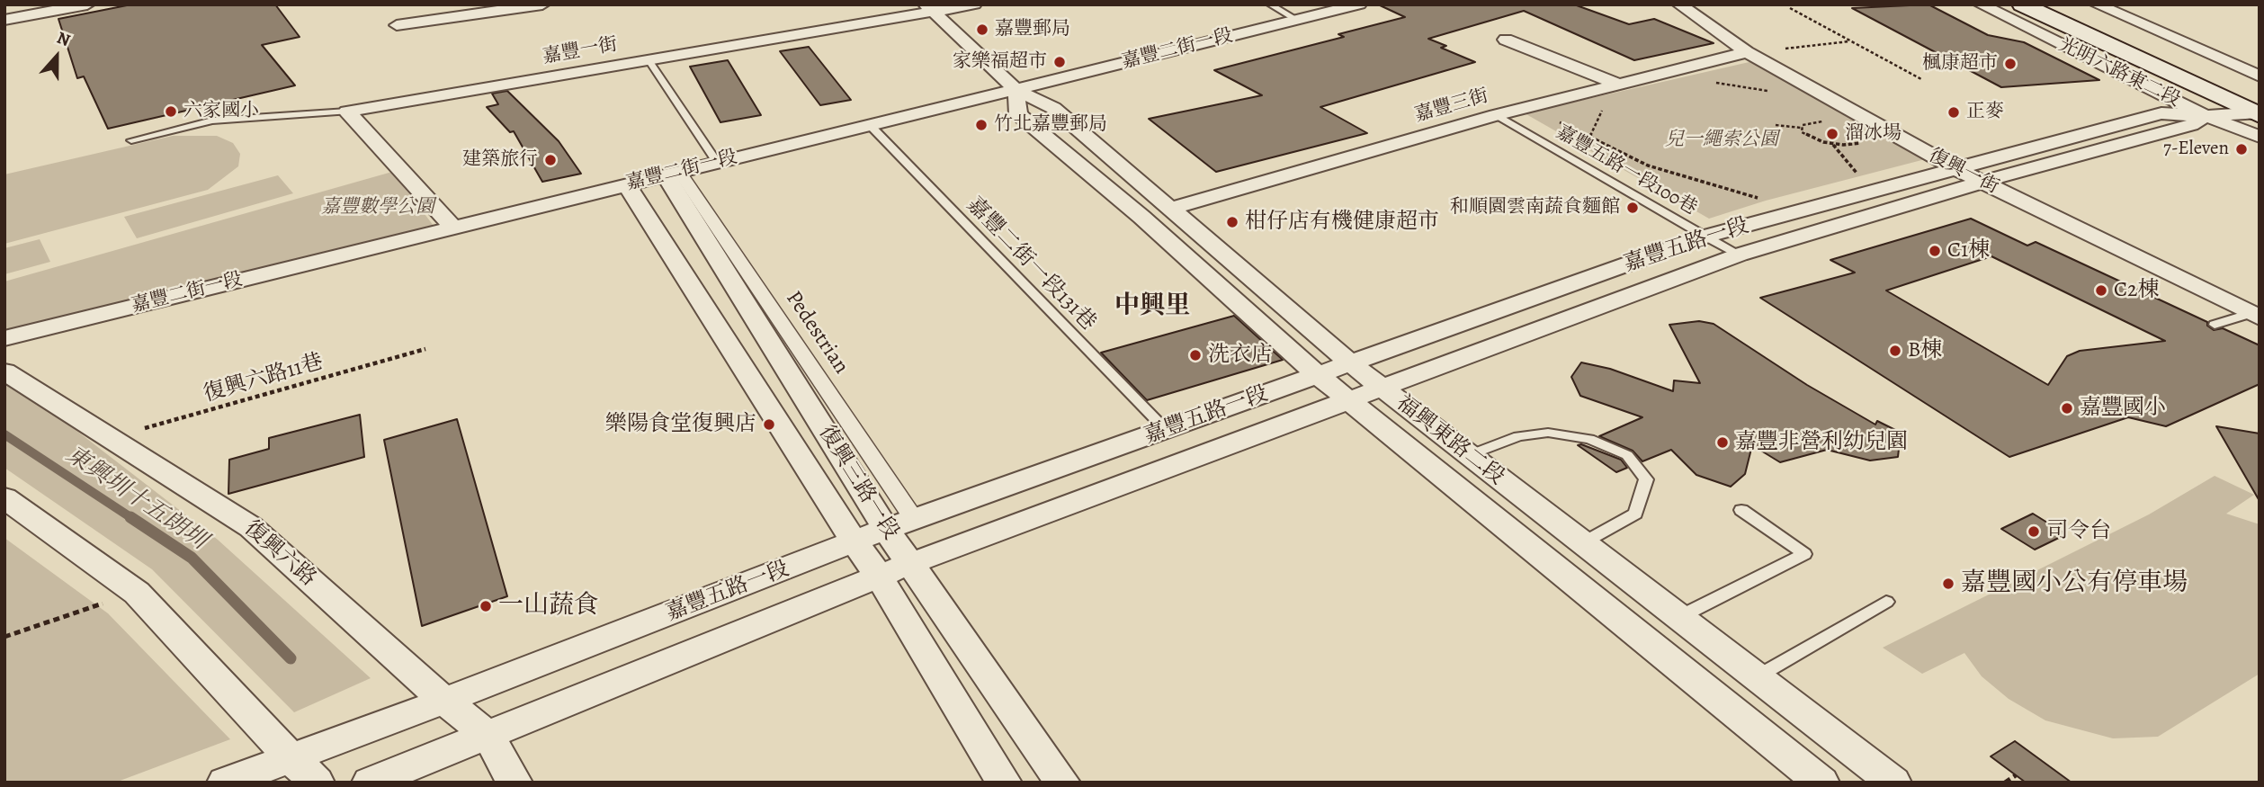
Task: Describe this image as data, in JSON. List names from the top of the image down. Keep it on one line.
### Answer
{"streets":{"main road":["光明六路東二段"],"street":["嘉豐二街一段","嘉豐一街","嘉豐三街","復興一街","嘉豐五路一段","Pedestrian","福興東路二段","復興三路一段","復興六路"],"lane":["嘉豐五路一段100巷","嘉豐二街一段131巷"],"path":["復興六路11巷"]},"crossings":[["嘉豐二街一段","嘉豐二街一段131巷"],["嘉豐二街一段","Pedestrian"],["嘉豐二街一段","福興東路二段"],["嘉豐二街一段","復興三路一段"],["嘉豐一街","福興東路二段"],["光明六路東二段","嘉豐五路一段"],["嘉豐三街","嘉豐五路一段100巷"],["嘉豐三街","復興一街"],["嘉豐三街","福興東路二段"],["嘉豐五路一段100巷","嘉豐五路一段"],["復興一街","嘉豐五路一段"],["嘉豐五路一段","嘉豐二街一段131巷"],["嘉豐五路一段","Pedestrian"],["嘉豐五路一段","福興東路二段"],["嘉豐五路一段","復興三路一段"],["嘉豐五路一段","復興六路"],["Pedestrian","復興三路一段"],["復興六路11巷","復興六路"]],"districts":["中興里"],"water":["東興圳十五朗圳"],"parks":["兒一繩索公園","嘉豐數學公園"],"places":["嘉豐郵局","家樂福超市","楓康超市","六家國小","正麥","竹北嘉豐郵局","溜冰場","7-Eleven","建築旅行","和順園雲南蔬食麵館","柑仔店有機健康超市","C1棟","C2棟","B棟","洗衣店","嘉豐國小","樂陽食堂復興店","嘉豐非營利幼兒園","司令台","嘉豐國小公有停車場","一山蔬食"],"north":"top"}
